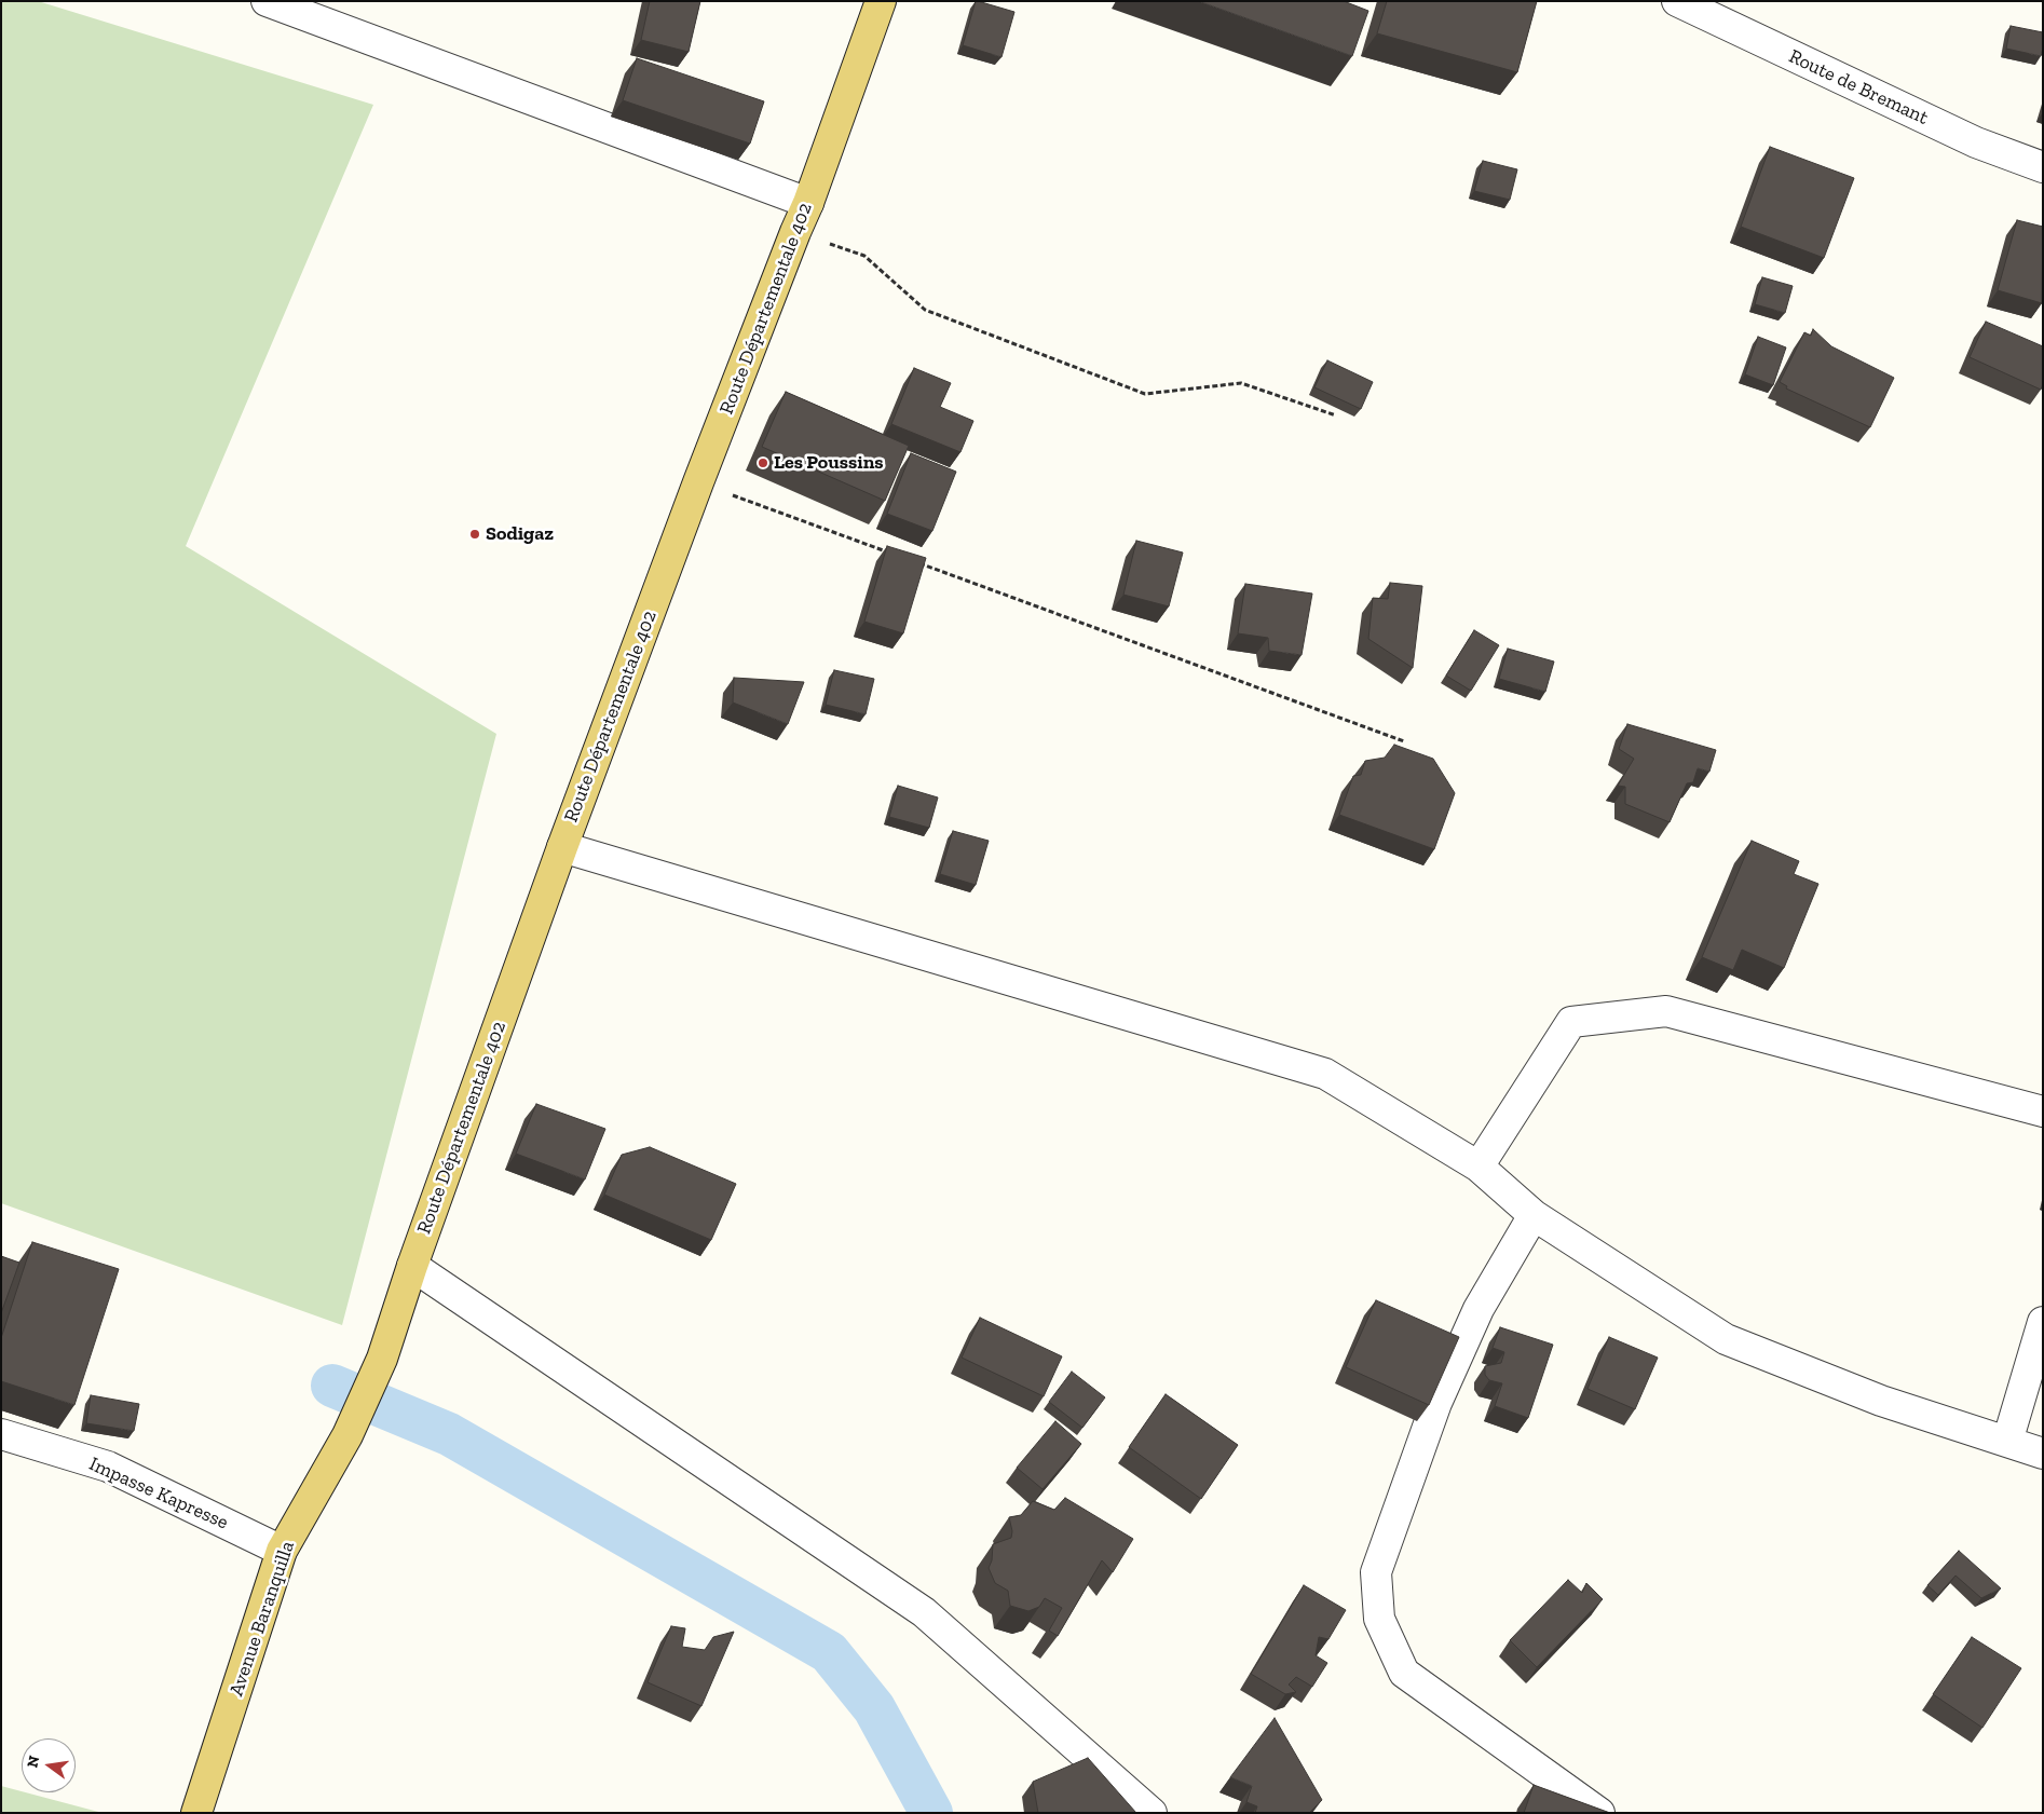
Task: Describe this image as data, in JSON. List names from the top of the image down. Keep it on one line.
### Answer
{"streets":{"main road":["Route Départementale 402","Avenue Baranquilla"],"street":["Route de Bremant","Impasse Kapresse"]},"crossings":[["Route Départementale 402","Avenue Baranquilla"],["Impasse Kapresse","Avenue Baranquilla"]],"places":["Les Poussins","Sodigaz"],"north":"left"}
